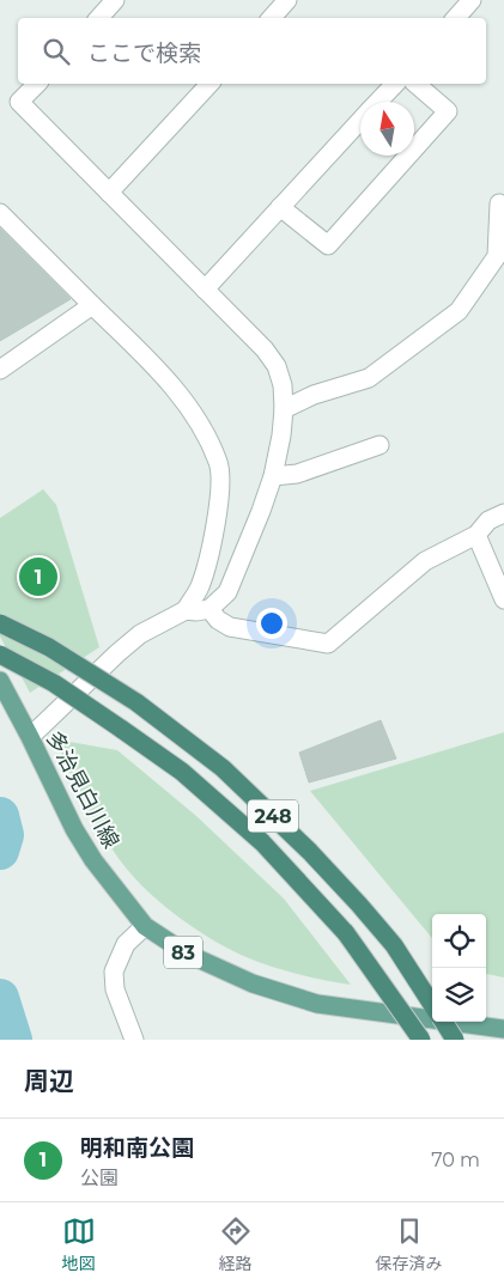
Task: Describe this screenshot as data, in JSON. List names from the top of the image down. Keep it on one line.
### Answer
{"streets":{"highway":["248"],"main road":["多治見白川線","83"]},"north":"top","page":{"search":"ここで検索","pins":"1","heading":"周辺","list":[{"mark":"1","name":"明和南公園","note":"公園","value":"70 m"}],"nav":["地図","経路","保存済み"]}}
